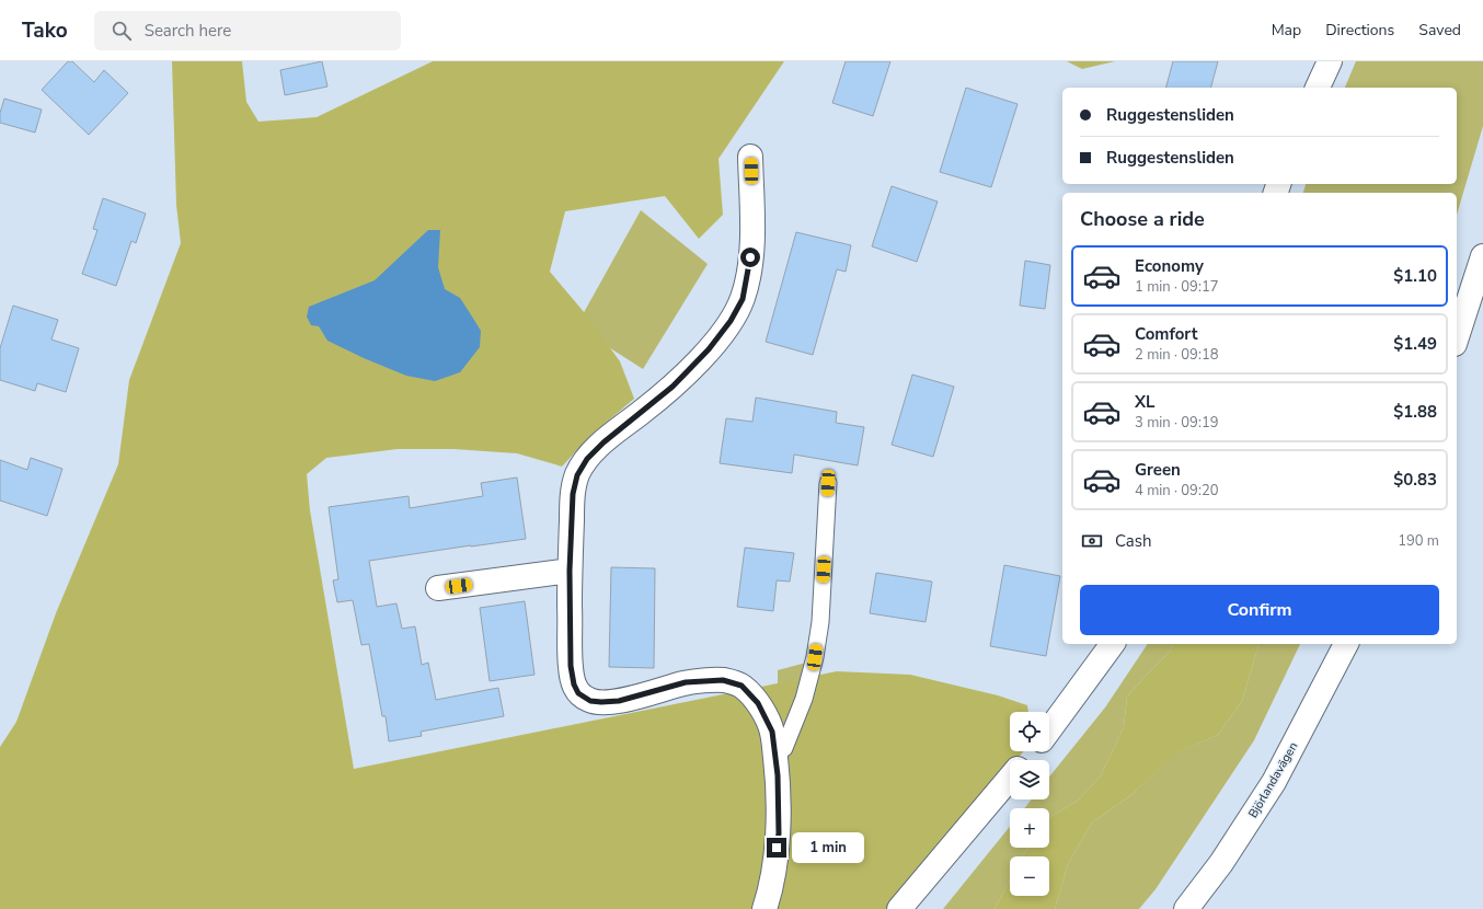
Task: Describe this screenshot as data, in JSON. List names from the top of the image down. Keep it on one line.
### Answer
{"streets":{"street":["Björlandavägen"]},"page":{"header":"Tako","search":"Search here","nav":["Map","Directions","Saved"],"banner":["Ruggestensliden","Ruggestensliden"],"heading":"Choose a ride","list":[{"name":"Economy","note":"1 min · 09:17","value":"$1.10"},{"name":"Comfort","note":"2 min · 09:18","value":"$1.49"},{"name":"XL","note":"3 min · 09:19","value":"$1.88"},{"name":"Green","note":"4 min · 09:20","value":"$0.83"}],"pay":["Cash","190 m"],"buttons":"Confirm","map_buttons":["+","−"],"bubble":"1 min"}}
